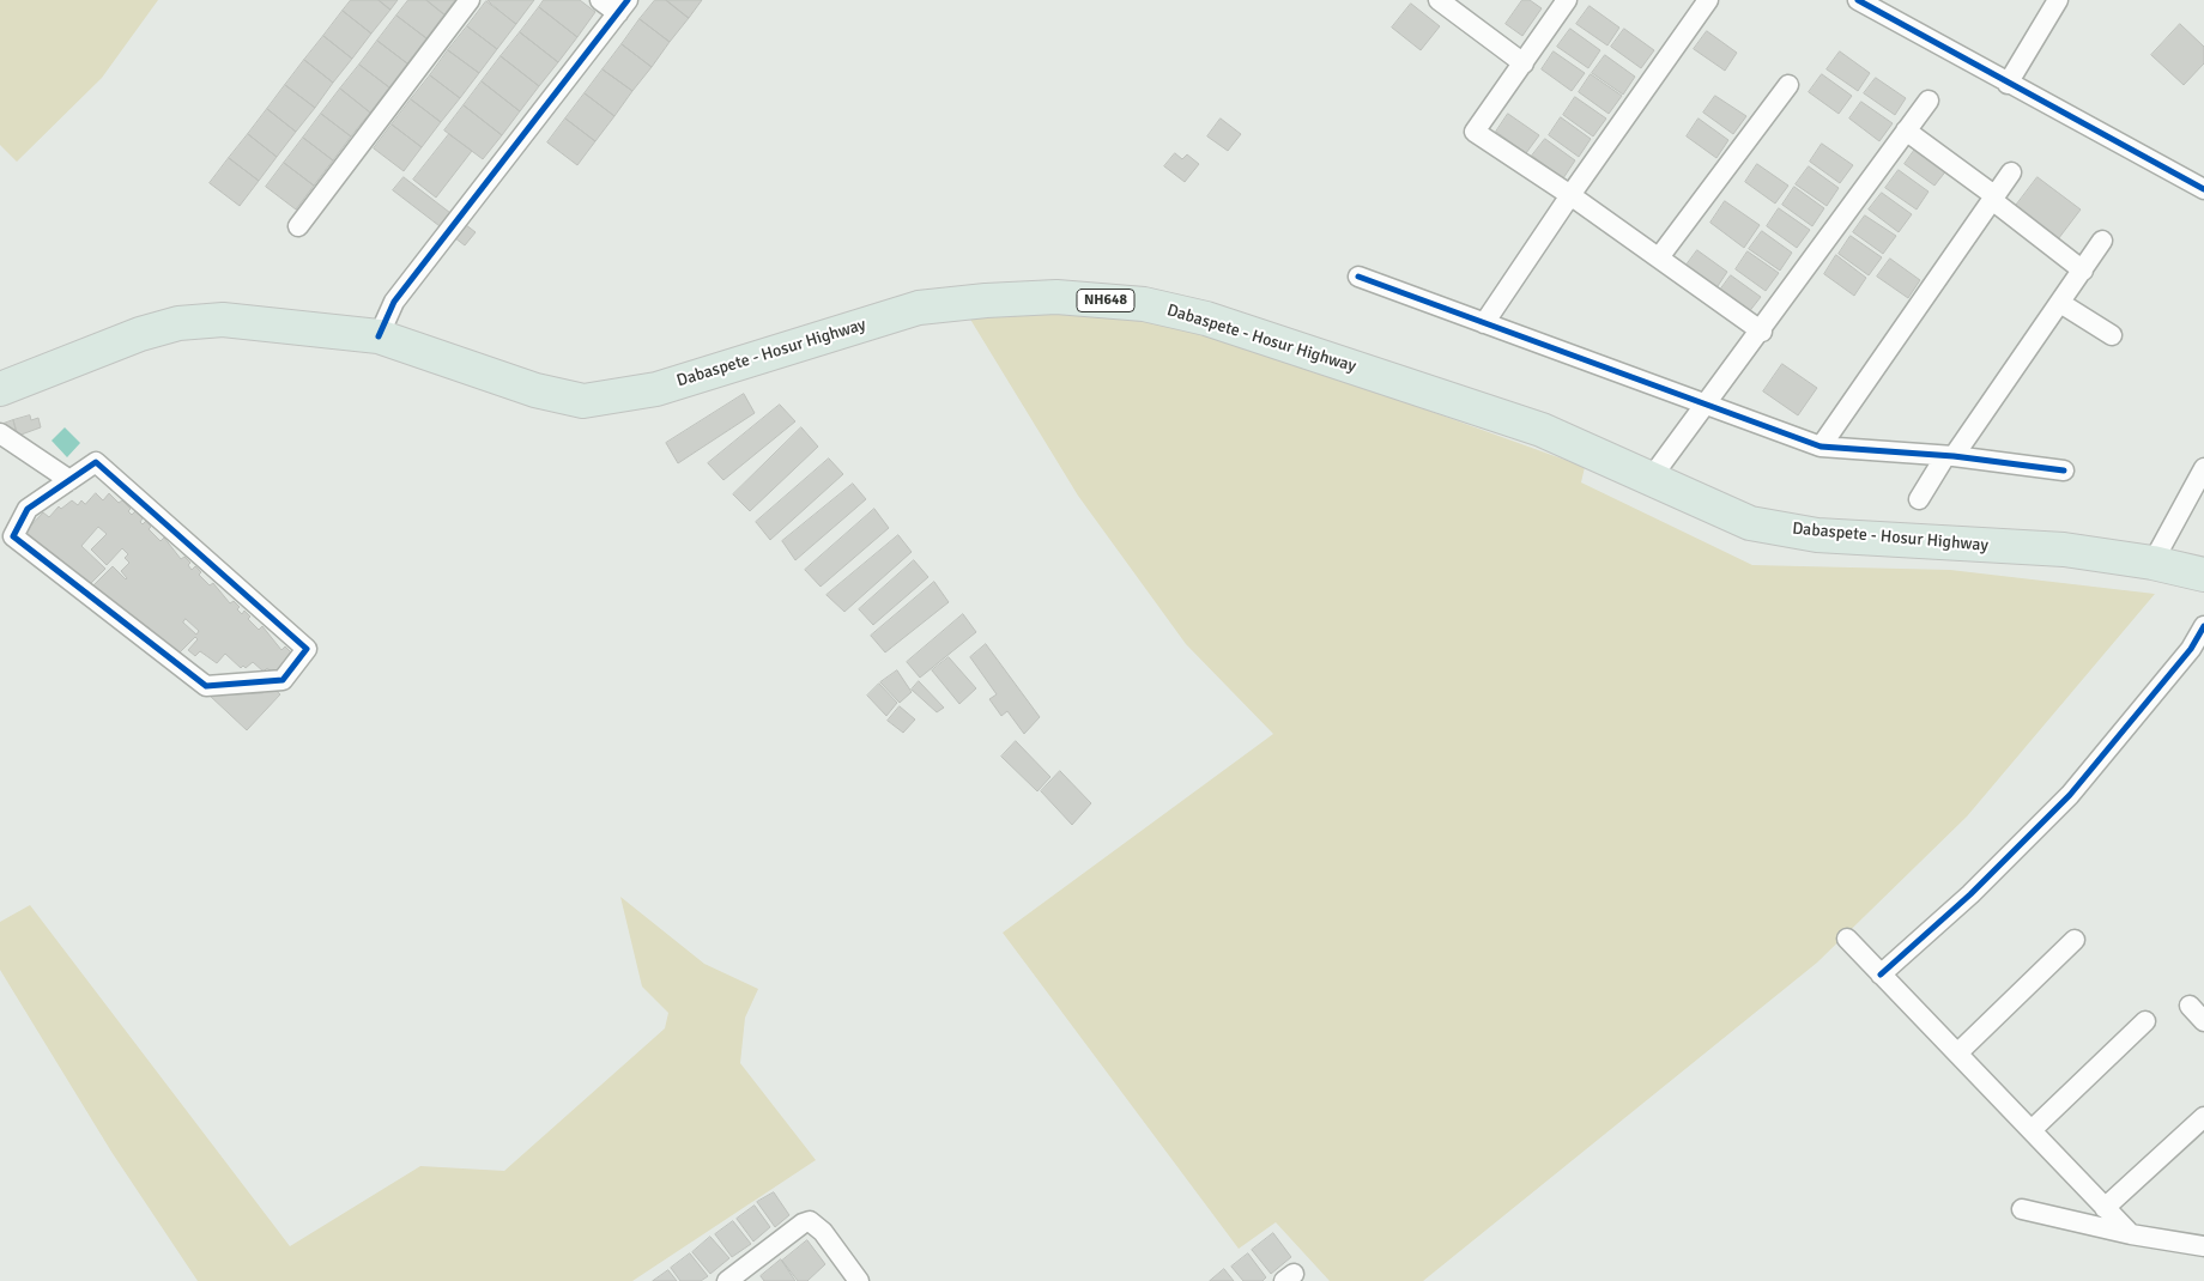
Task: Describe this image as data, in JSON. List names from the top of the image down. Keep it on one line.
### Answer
{"streets":{"highway":["NH648","Dabaspete - Hosur Highway"]}}
